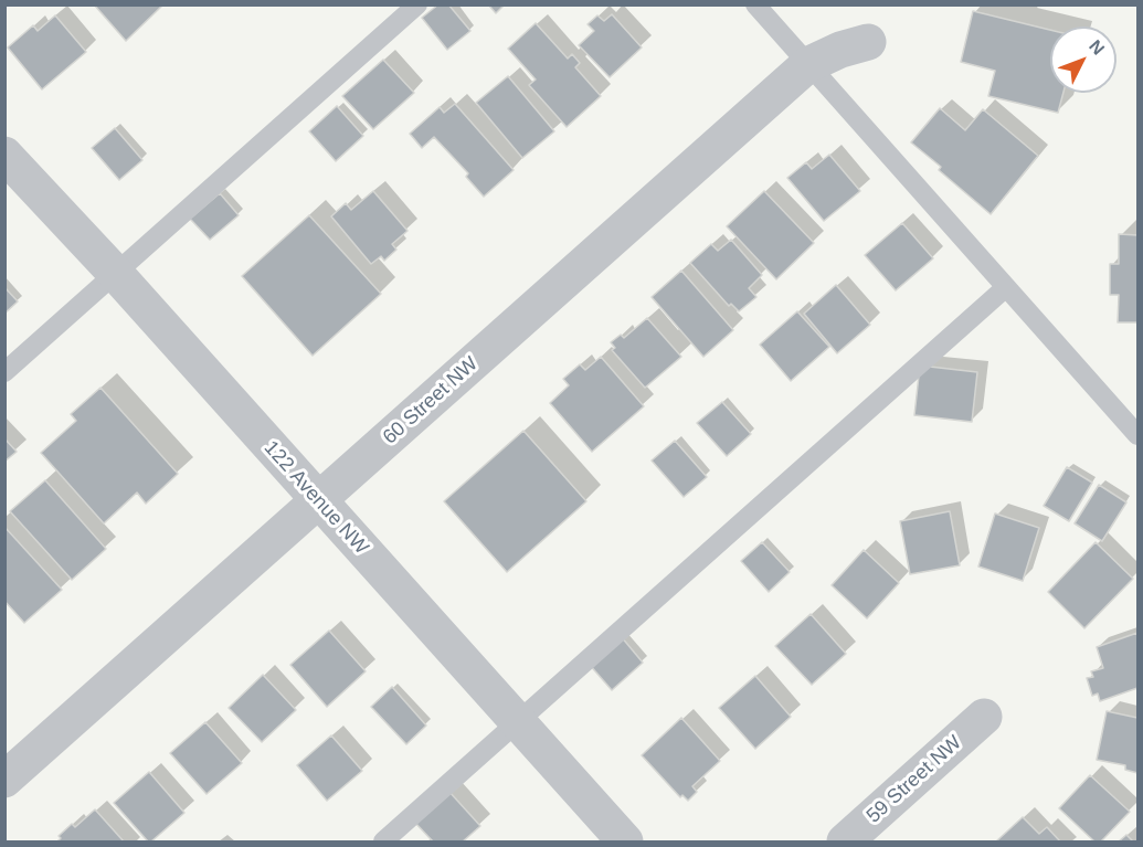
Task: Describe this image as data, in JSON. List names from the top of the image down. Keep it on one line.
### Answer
{"streets":{"street":["60 Street NW","122 Avenue NW","59 Street NW"]},"crossings":[["60 Street NW","122 Avenue NW"]],"north":"top right"}
